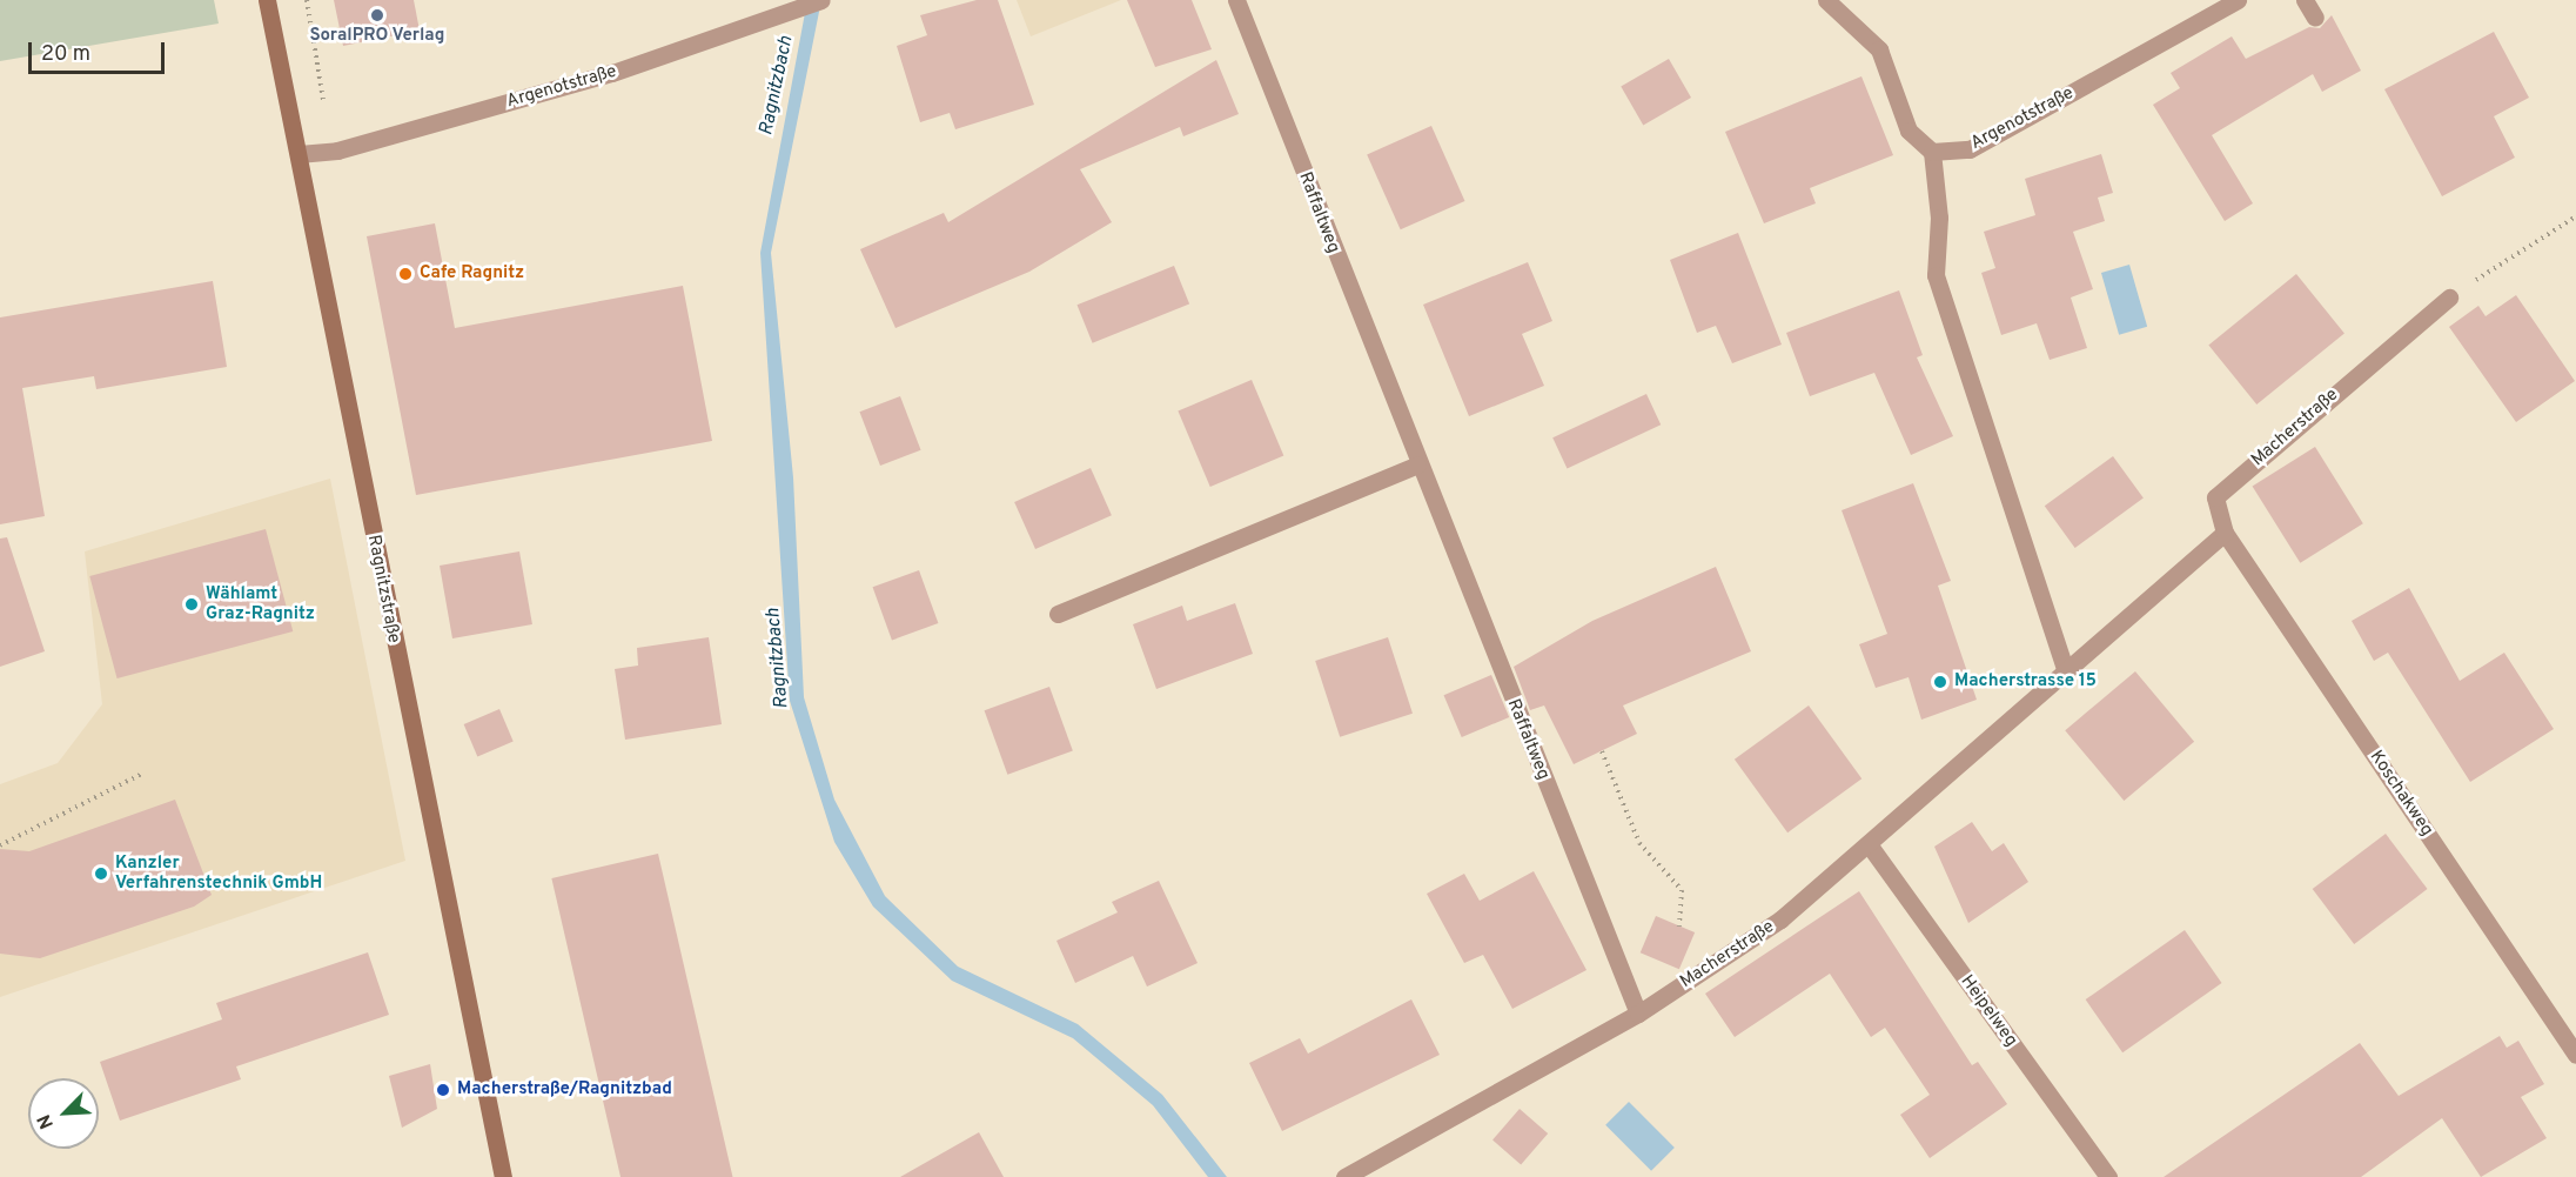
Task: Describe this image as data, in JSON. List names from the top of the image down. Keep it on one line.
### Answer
{"streets":{"main road":["Ragnitzstraße"],"street":["Argenotstraße","Raffaltweg","Macherstraße","Koschakweg","Heipelweg"]},"crossings":[["Argenotstraße","Ragnitzstraße"],["Raffaltweg","Macherstraße"],["Macherstraße","Koschakweg"],["Macherstraße","Heipelweg"]],"water":["Ragnitzbach"],"places":["SoralPRO Verlag","Cafe Ragnitz","Wählamt Graz-Ragnitz","Macherstrasse 15","Kanzler Verfahrenstechnik GmbH","Macherstraße/Ragnitzbad"],"scale_bar":"20 m","north":"bottom left"}
